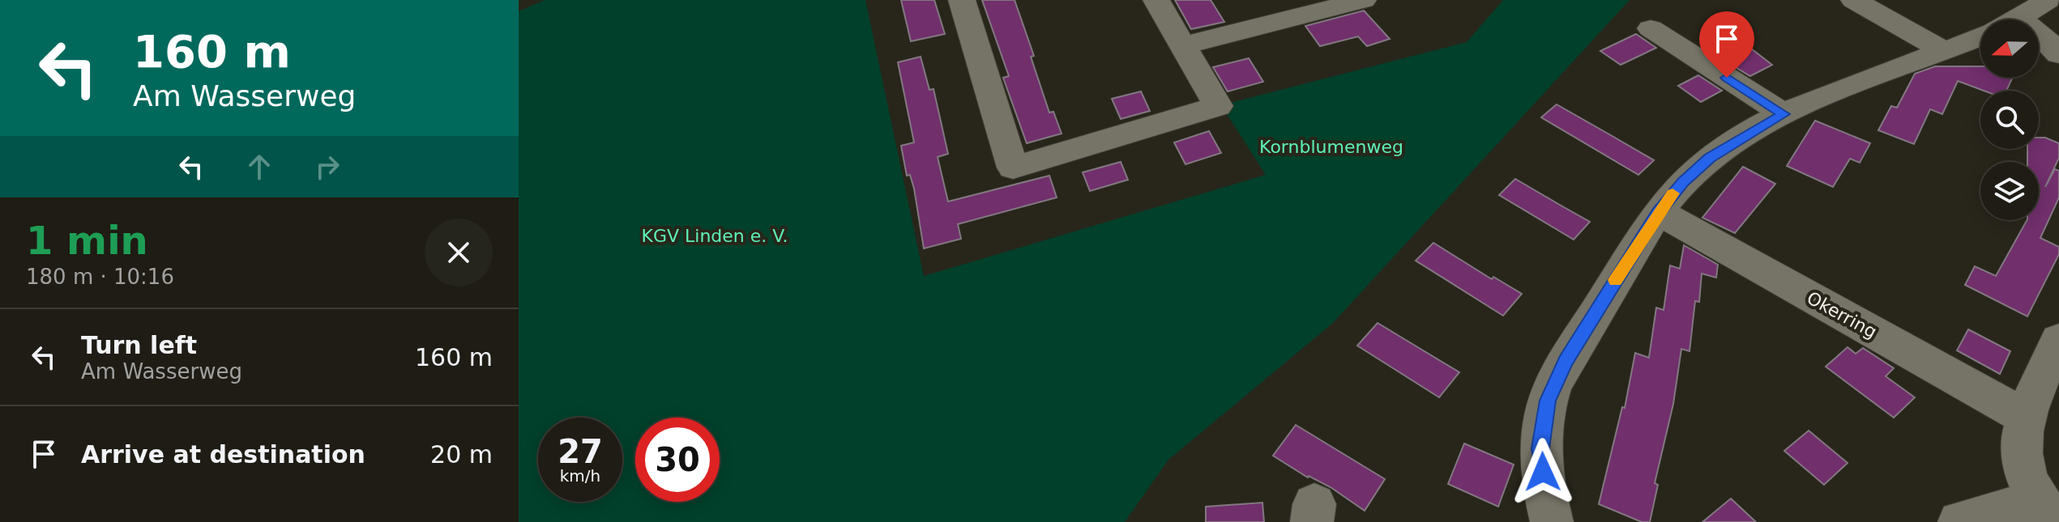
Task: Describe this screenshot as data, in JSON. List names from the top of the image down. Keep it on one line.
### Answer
{"streets":{"street":["Okerring"]},"parks":["Kornblumenweg","KGV Linden e. V."],"north":"left","page":{"turn":["160 m","Am Wasserweg"],"heading":["1 min","180 m · 10:16"],"list":[{"name":"Turn left","note":"Am Wasserweg","value":"160 m"},{"name":"Arrive at destination","value":"20 m"}],"speed":"27 km/h","limit":"30"}}
